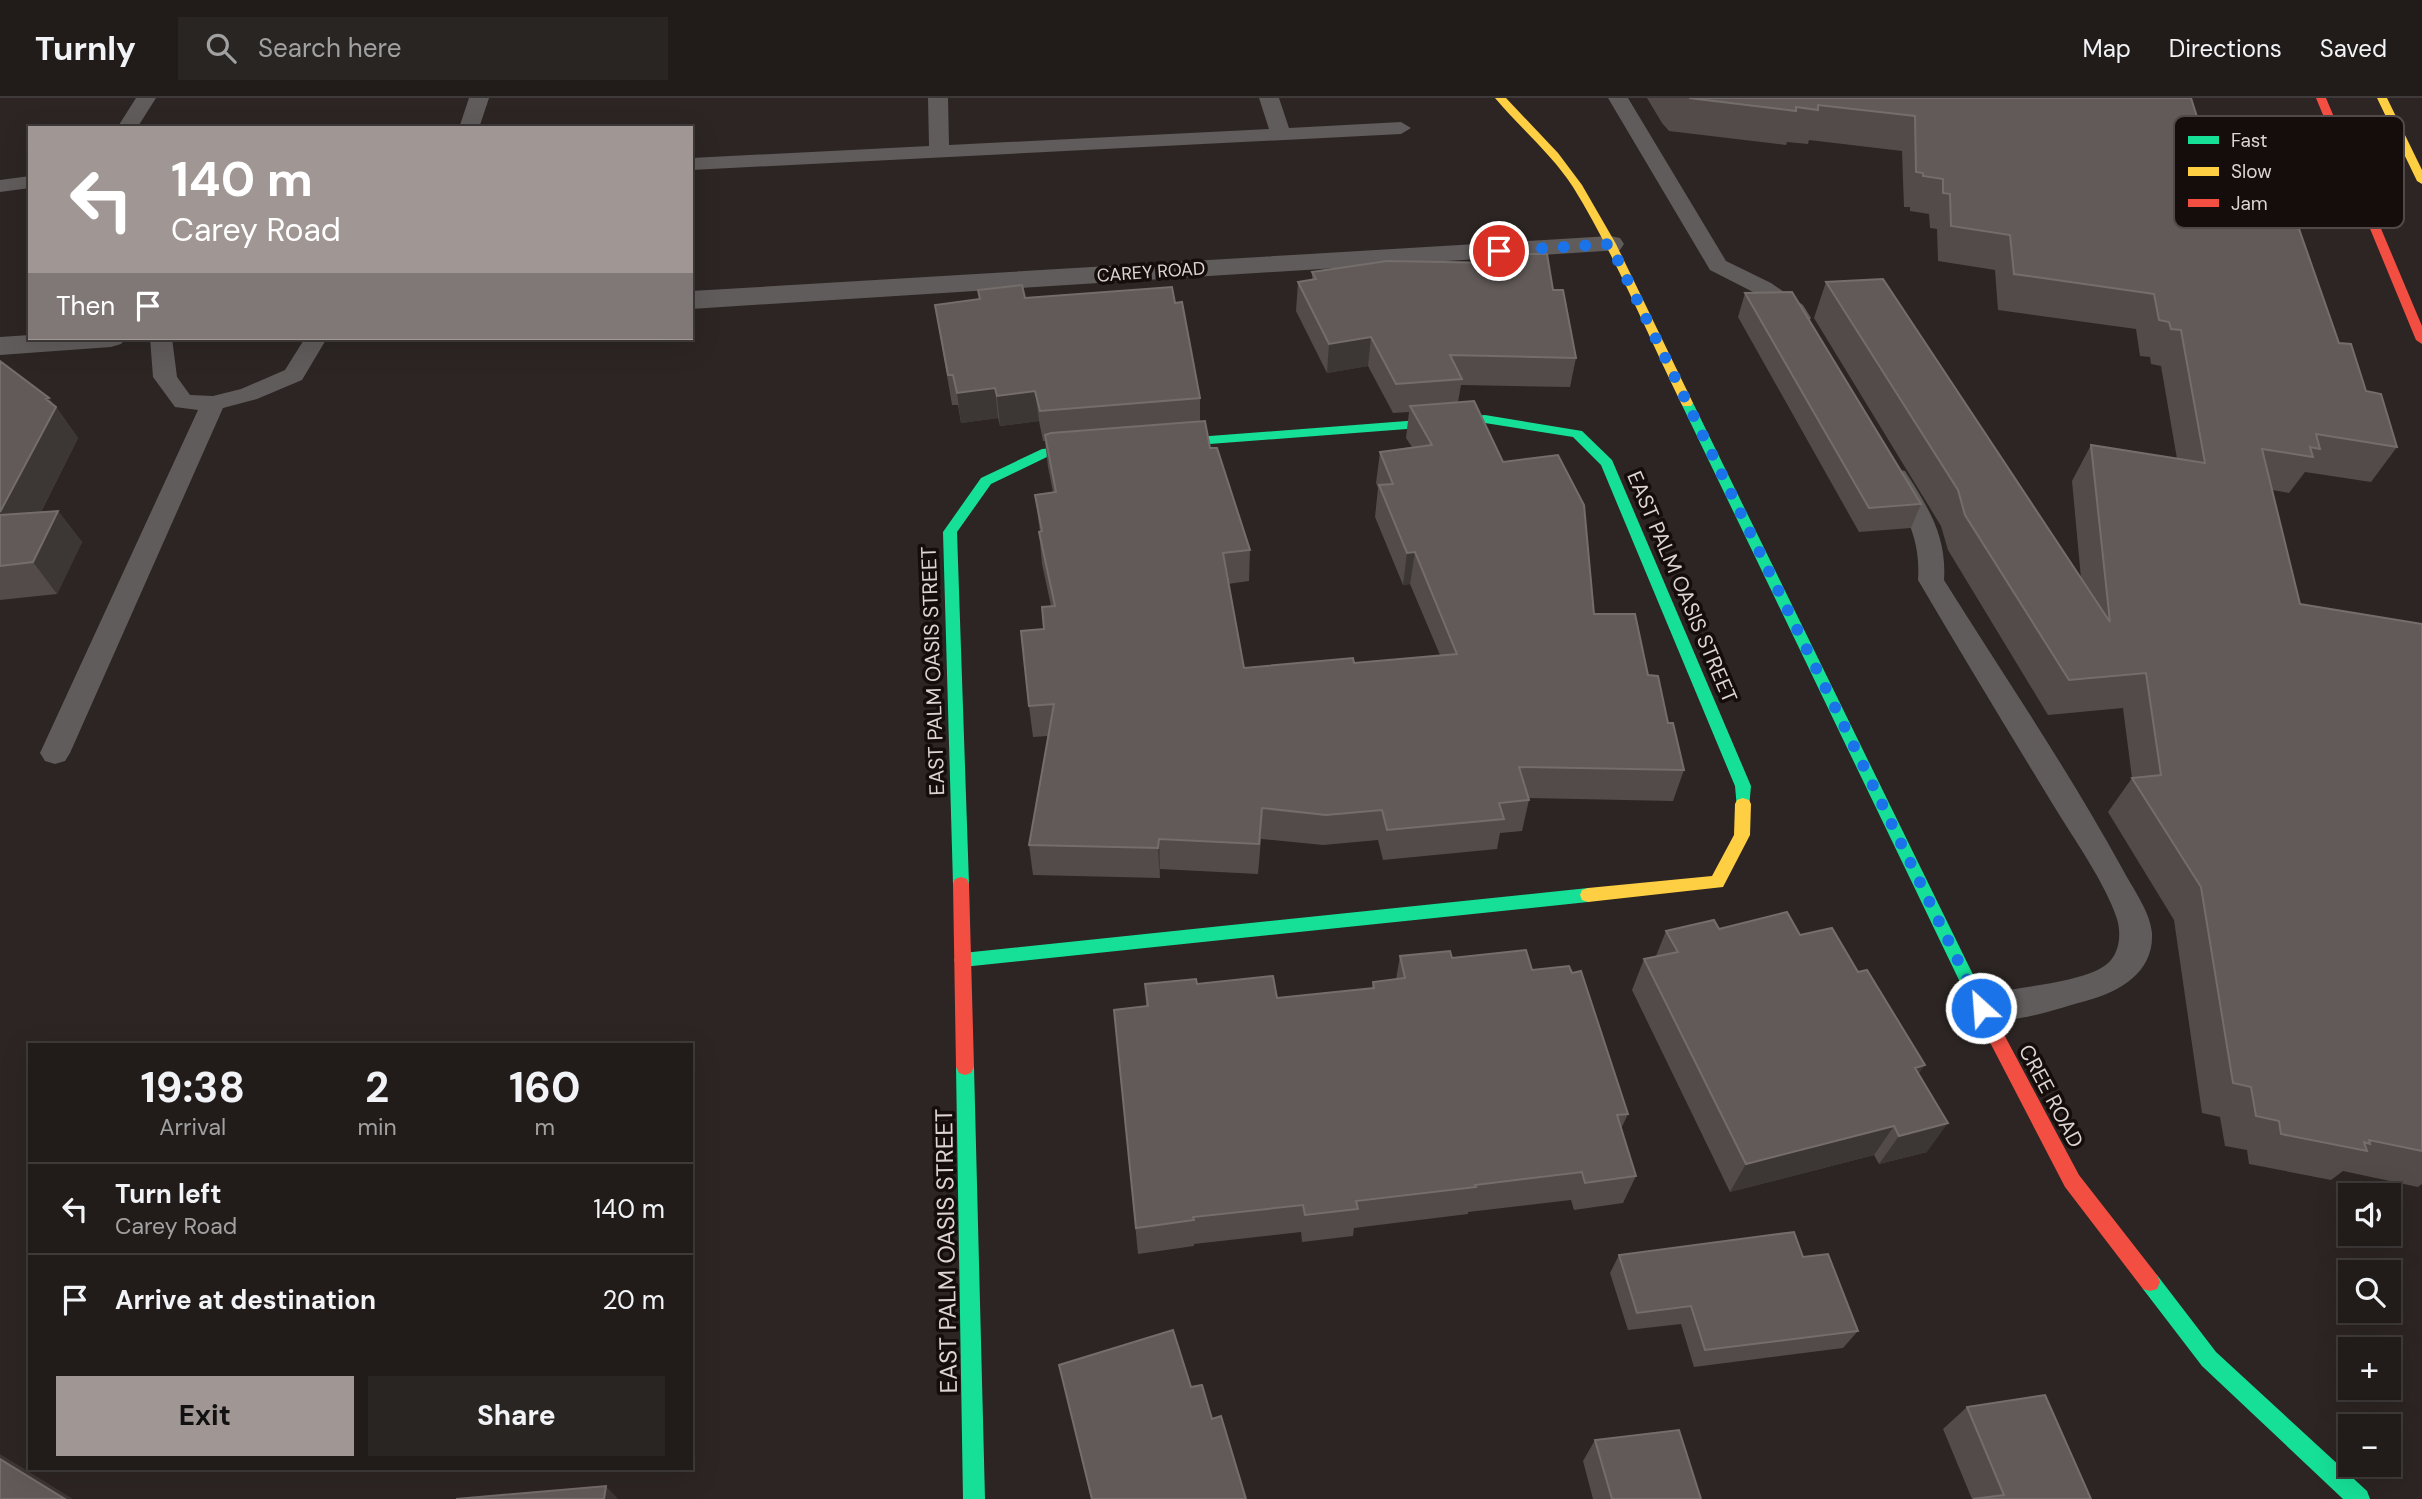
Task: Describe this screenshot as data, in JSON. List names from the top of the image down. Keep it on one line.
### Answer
{"streets":{"street":["CAREY ROAD","EAST PALM OASIS STREET","CREE ROAD"]},"crossings":[["CAREY ROAD","CREE ROAD"]],"legend":["Fast","Slow","Jam"],"page":{"header":"Turnly","search":"Search here","nav":["Map","Directions","Saved"],"turn":["140 m","Carey Road"],"then":"Then","eta":["19:38","Arrival","2","min","160","m"],"list":[{"name":"Turn left","note":"Carey Road","value":"140 m"},{"name":"Arrive at destination","value":"20 m"}],"map_buttons":["+","−"],"buttons":["Exit","Share"]}}
